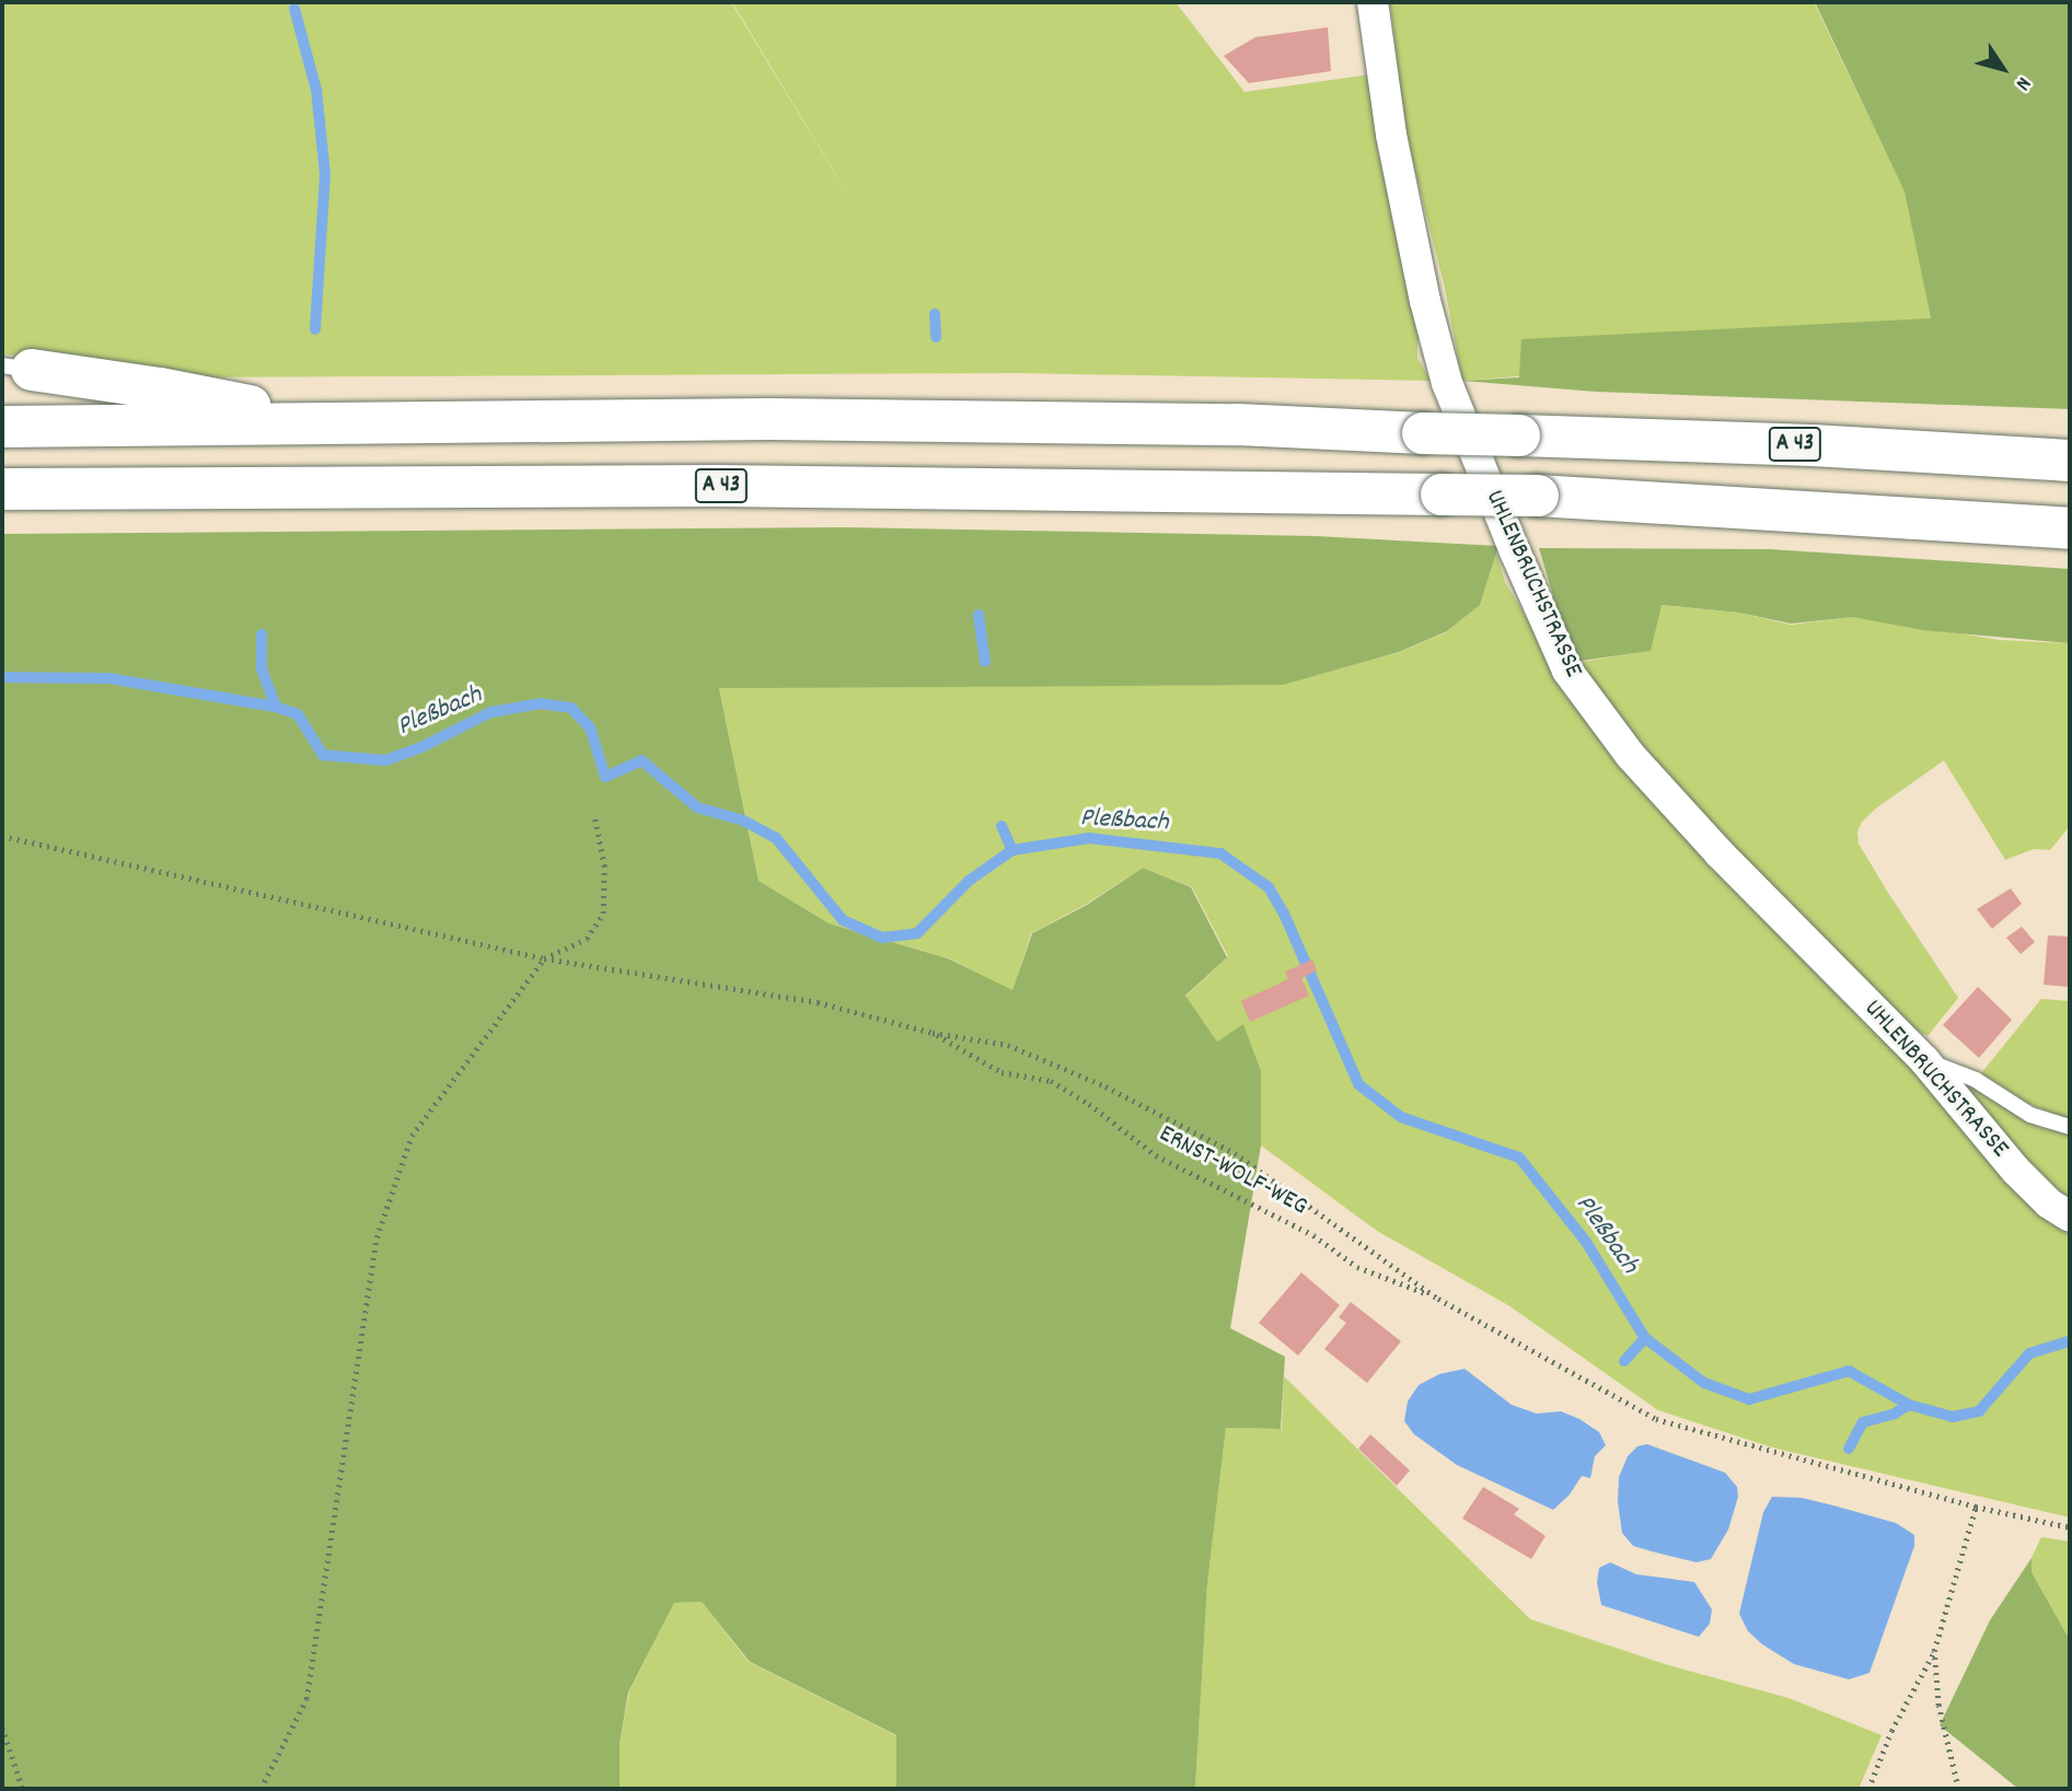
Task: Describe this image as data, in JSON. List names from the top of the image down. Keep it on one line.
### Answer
{"streets":{"highway":["A 43"],"street":["UHLENBRUCHSTRASSE"],"path":["ERNST-WOLF-WEG"]},"water":["Pleßbach"],"north":"bottom right"}
